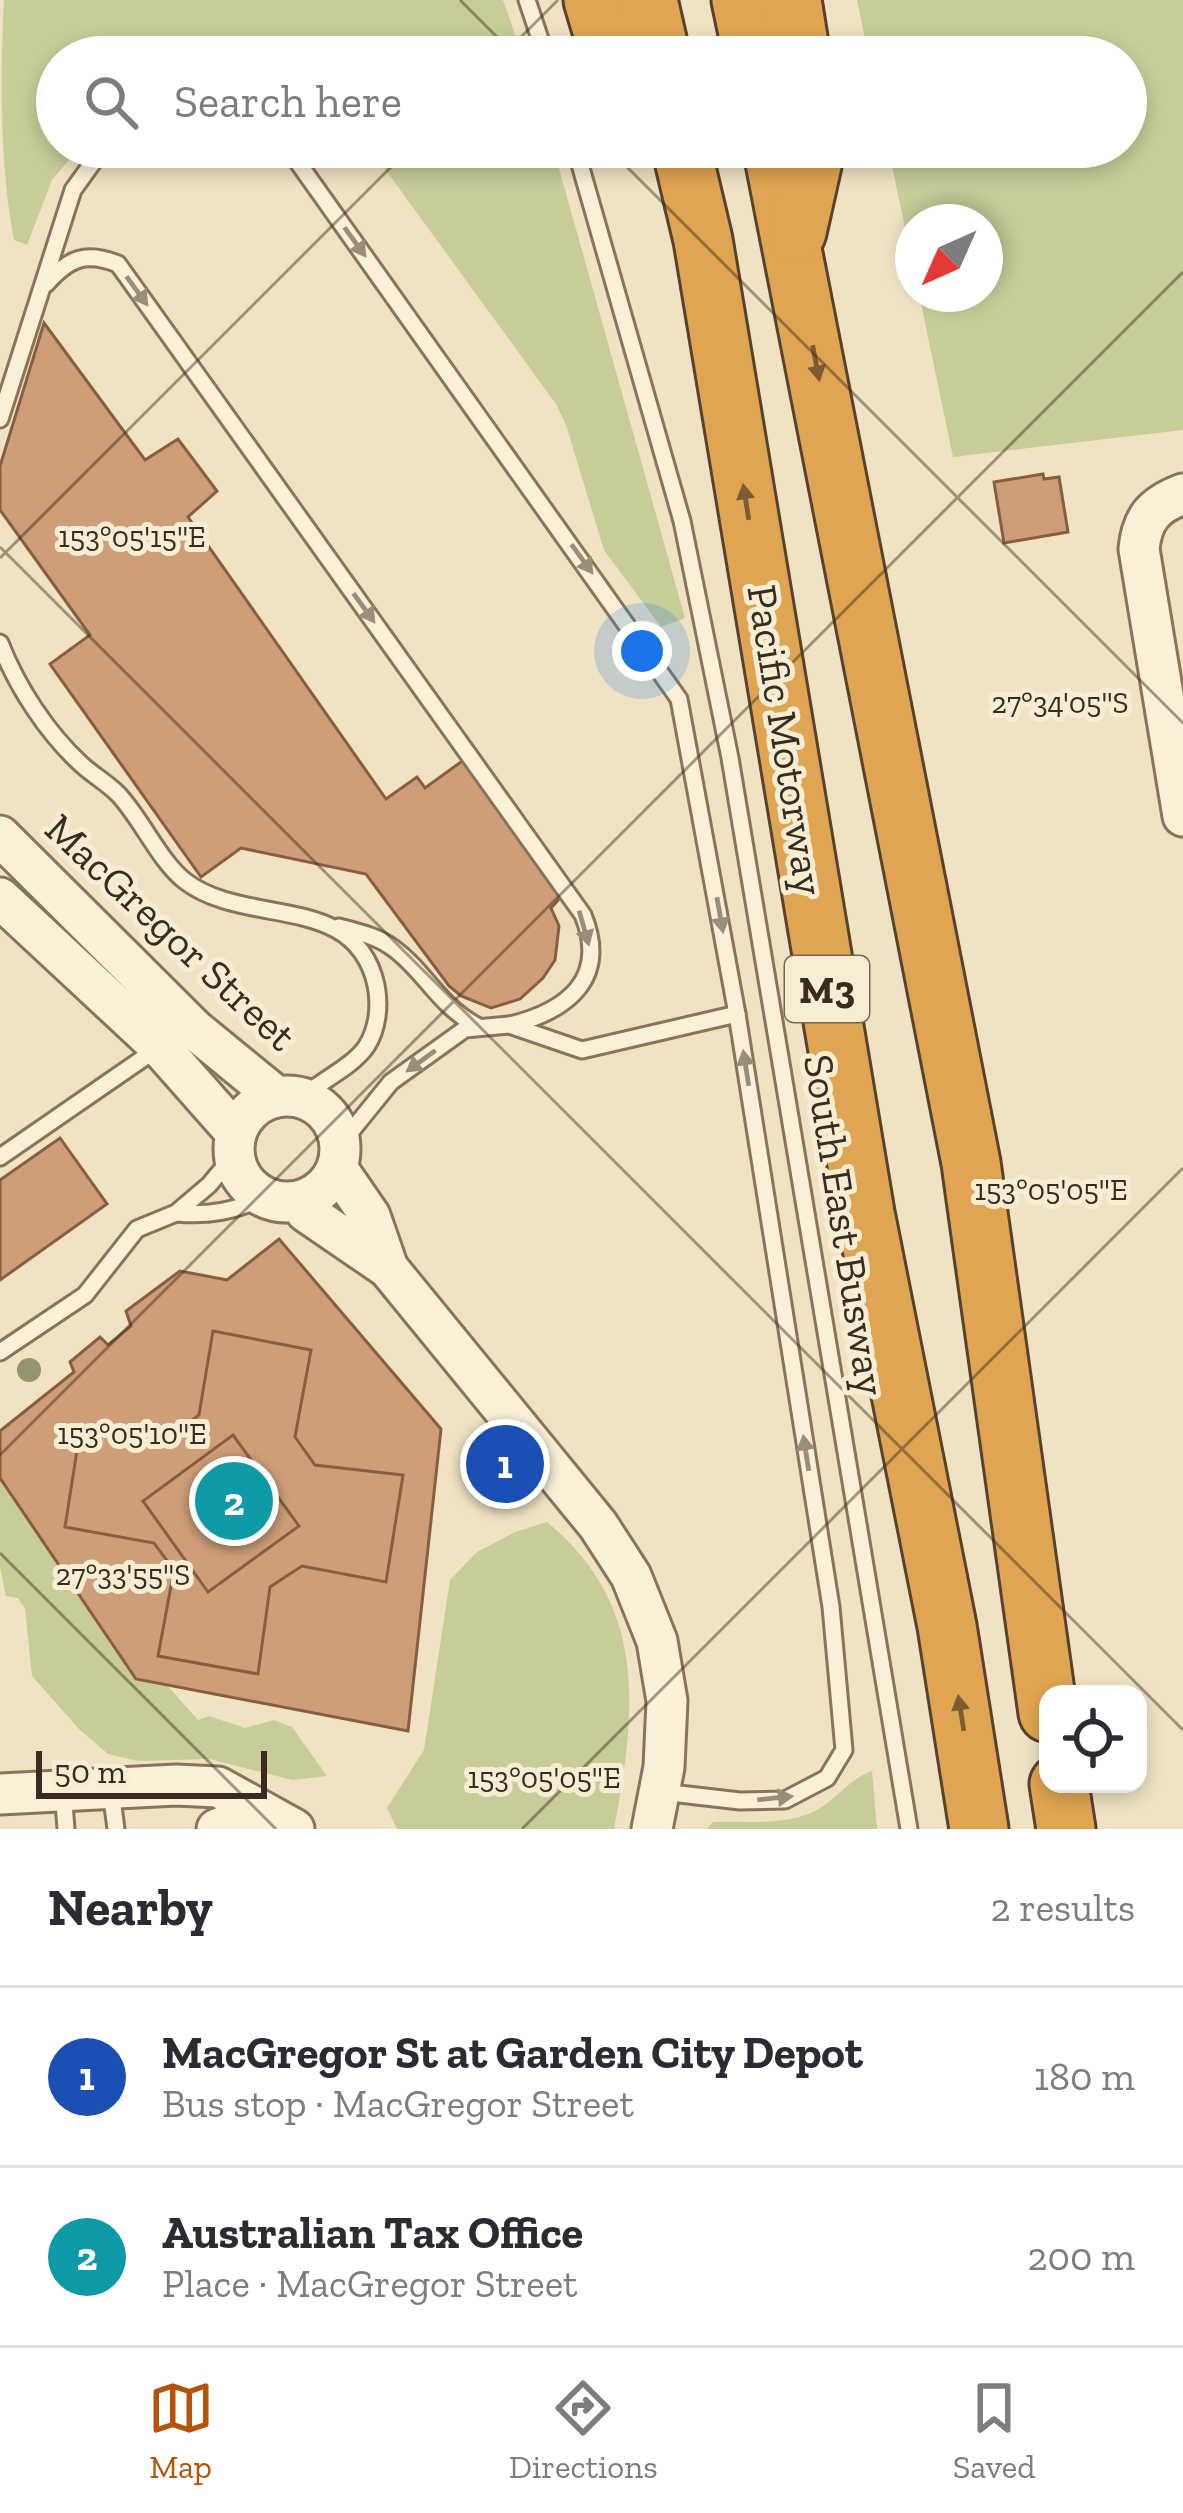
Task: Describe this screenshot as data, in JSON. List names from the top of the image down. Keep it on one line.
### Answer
{"streets":{"highway":["Pacific Motorway","M3"],"street":["MacGregor Street"],"lane":["South East Busway"]},"scale_bar":"50 m","north":"bottom left","page":{"search":"Search here","pins":["1","2"],"scale":"50 m","heading":["Nearby","2 results"],"list":[{"mark":"1","name":"MacGregor St at Garden City Depot","note":"Bus stop · MacGregor Street","value":"180 m"},{"mark":"2","name":"Australian Tax Office","note":"Place · MacGregor Street","value":"200 m"}],"nav":["Map","Directions","Saved"]},"coordinates":["153°05'15\"E","27°34'05\"S","153°05'05\"E","153°05'10\"E","27°33'55\"S"]}
